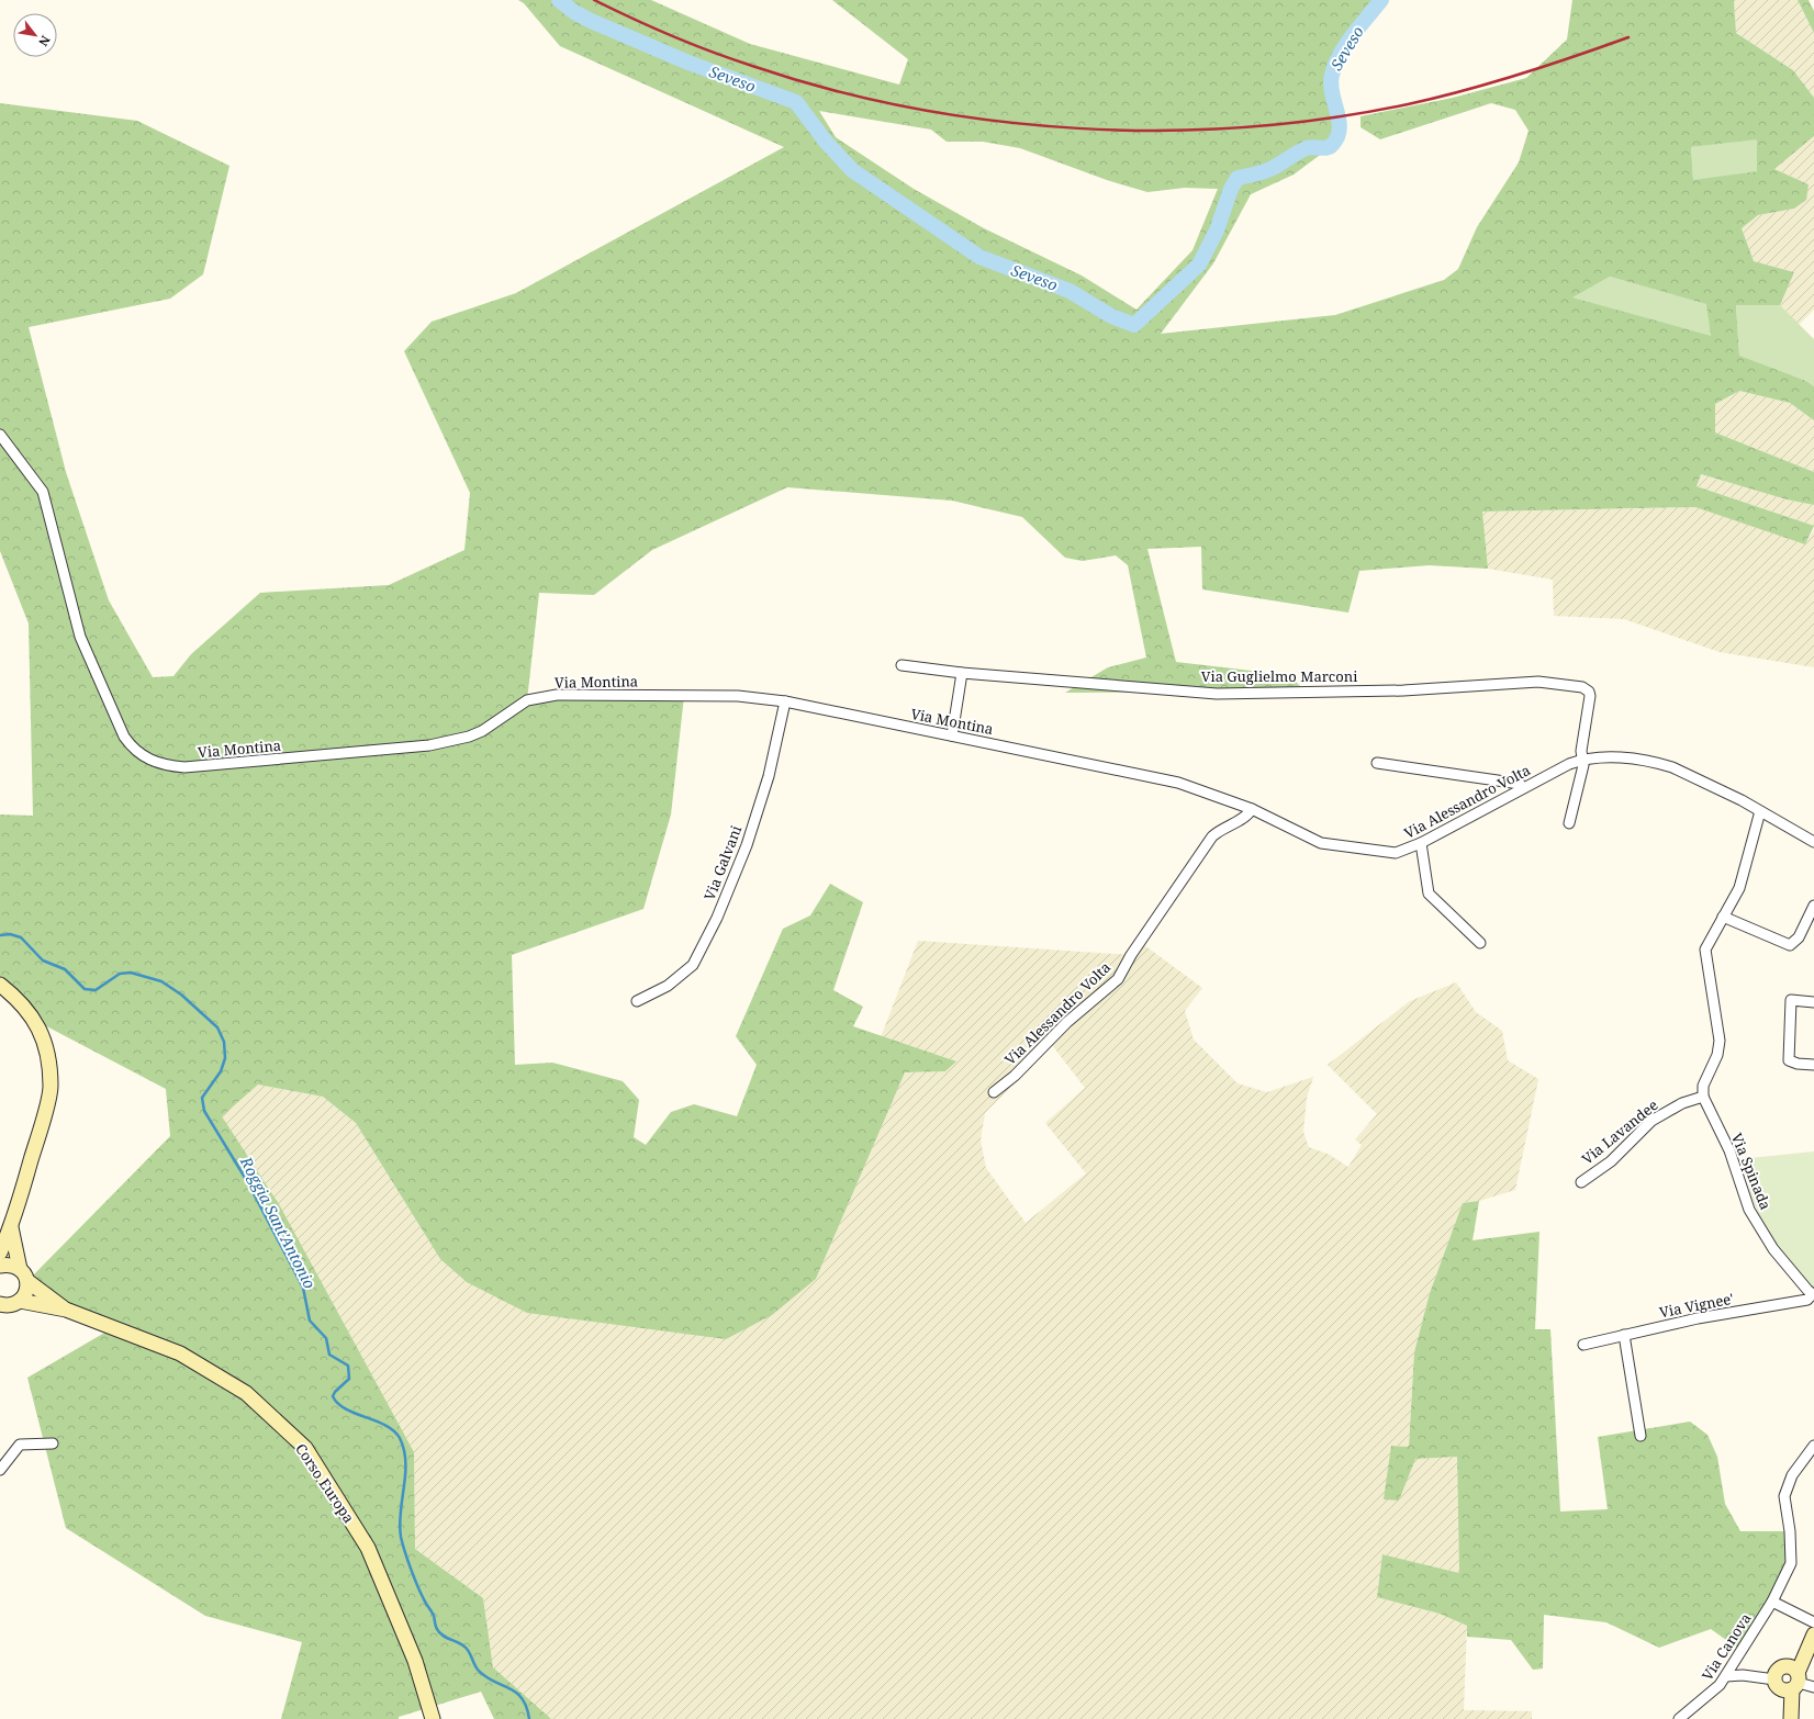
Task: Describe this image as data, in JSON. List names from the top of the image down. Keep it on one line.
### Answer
{"streets":{"main road":["Corso Europa"],"street":["Via Guglielmo Marconi","Via Montina","Via Alessandro Volta","Via Galvani","Via Lavandee","Via Spinada","Via Vignee'","Via Canova"]},"crossings":[["Via Guglielmo Marconi","Via Alessandro Volta"],["Via Montina","Via Alessandro Volta"],["Via Montina","Via Galvani"],["Via Lavandee","Via Spinada"],["Via Spinada","Via Vignee'"]],"water":["Seveso","Roggia Sant'Antonio"],"north":"bottom right"}
